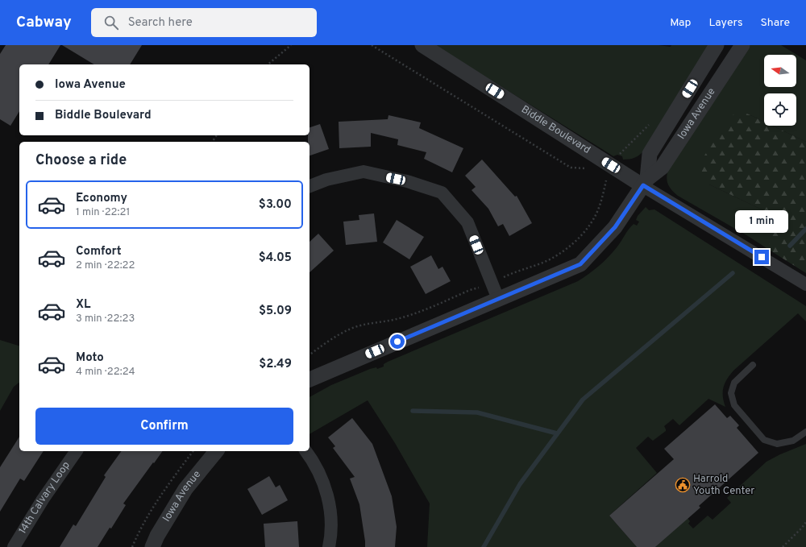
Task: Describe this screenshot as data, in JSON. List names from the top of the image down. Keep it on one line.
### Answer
{"streets":{"street":["Iowa Avenue","Biddle Boulevard","14th Calvary Loop"]},"crossings":[["Iowa Avenue","Biddle Boulevard"]],"places":{"public building":["Harrold Youth Center"]},"north":"left","page":{"header":"Cabway","search":"Search here","nav":["Map","Layers","Share"],"banner":["Iowa Avenue","Biddle Boulevard"],"heading":"Choose a ride","list":[{"name":"Economy","note":"1 min · 22:21","value":"$3.00"},{"name":"Comfort","note":"2 min · 22:22","value":"$4.05"},{"name":"XL","note":"3 min · 22:23","value":"$5.09"},{"name":"Moto","note":"4 min · 22:24","value":"$2.49"}],"bubble":"1 min","buttons":"Confirm"}}
